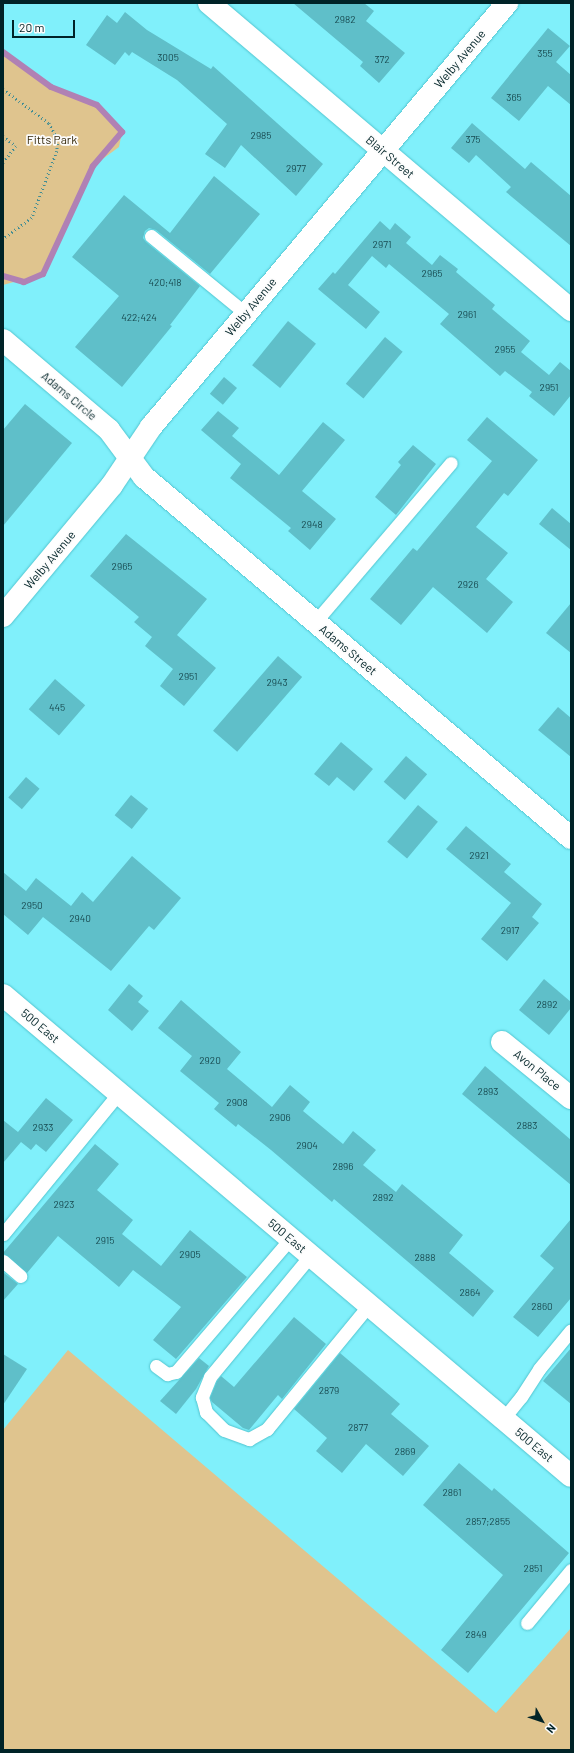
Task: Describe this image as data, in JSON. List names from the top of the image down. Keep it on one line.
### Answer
{"streets":{"street":["Welby Avenue","Blair Street","Adams Circle","Adams Street","500 East","Avon Place"]},"crossings":[["Welby Avenue","Blair Street"],["Welby Avenue","Adams Circle"],["Welby Avenue","Adams Street"],["Adams Circle","Adams Street"]],"parks":["Fitts Park"],"house_numbers":["2982","355","3005","372","365","2985","375","2977","2971","2965","420;418","2961","422;424","2955","2951","2948","2965","2926","2951","2943","445","2921","2950","2940","2917","2892","2920","2893","2908","2906","2883","2933","2904","2896","2892","2923","2915","2905","2888","2864","2860","2879","2877","2869","2861","2857;2855","2851","2849"],"scale_bar":"20 m","north":"bottom right"}
